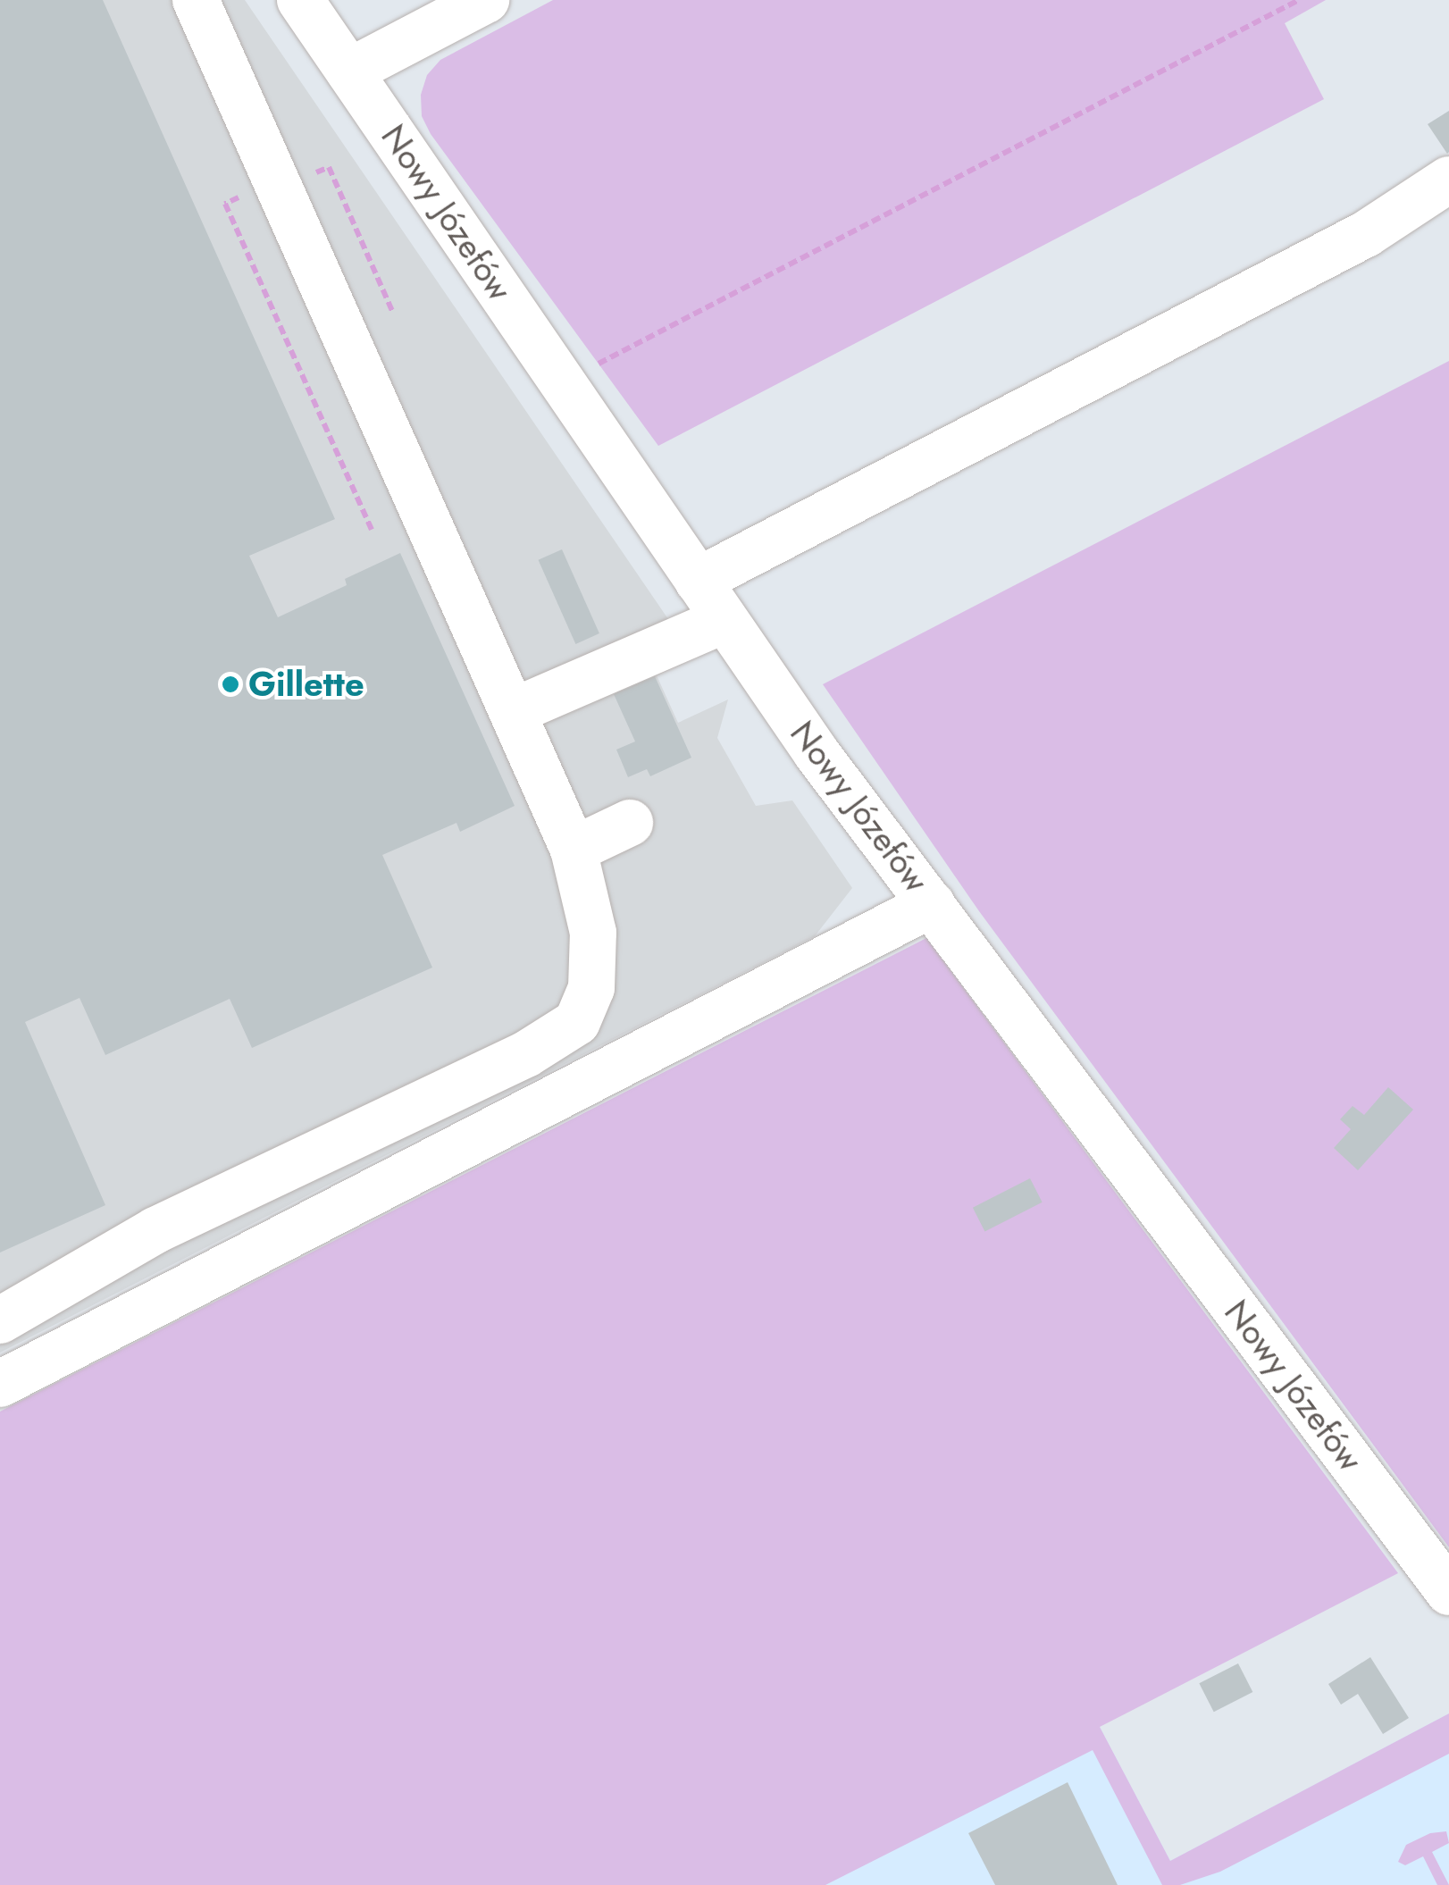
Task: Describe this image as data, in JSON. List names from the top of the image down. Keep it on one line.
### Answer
{"streets":{"street":["Nowy Józefów"]},"places":["Gillette"]}
